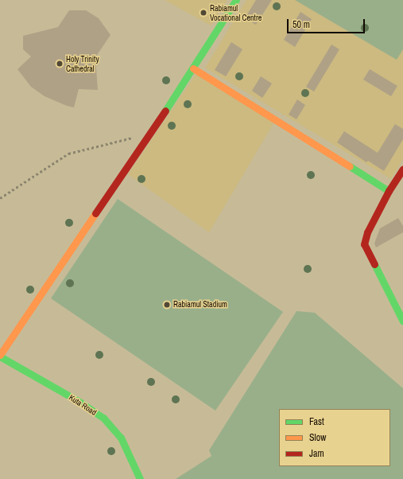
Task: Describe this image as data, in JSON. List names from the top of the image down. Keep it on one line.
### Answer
{"streets":{"street":["Kuta Road"]},"places":["Rabiamul Vocational Centre","Holy Trinity Cathedral","Rabiamul Stadium"],"legend":["Fast","Slow","Jam"],"scale_bar":"50 m"}
